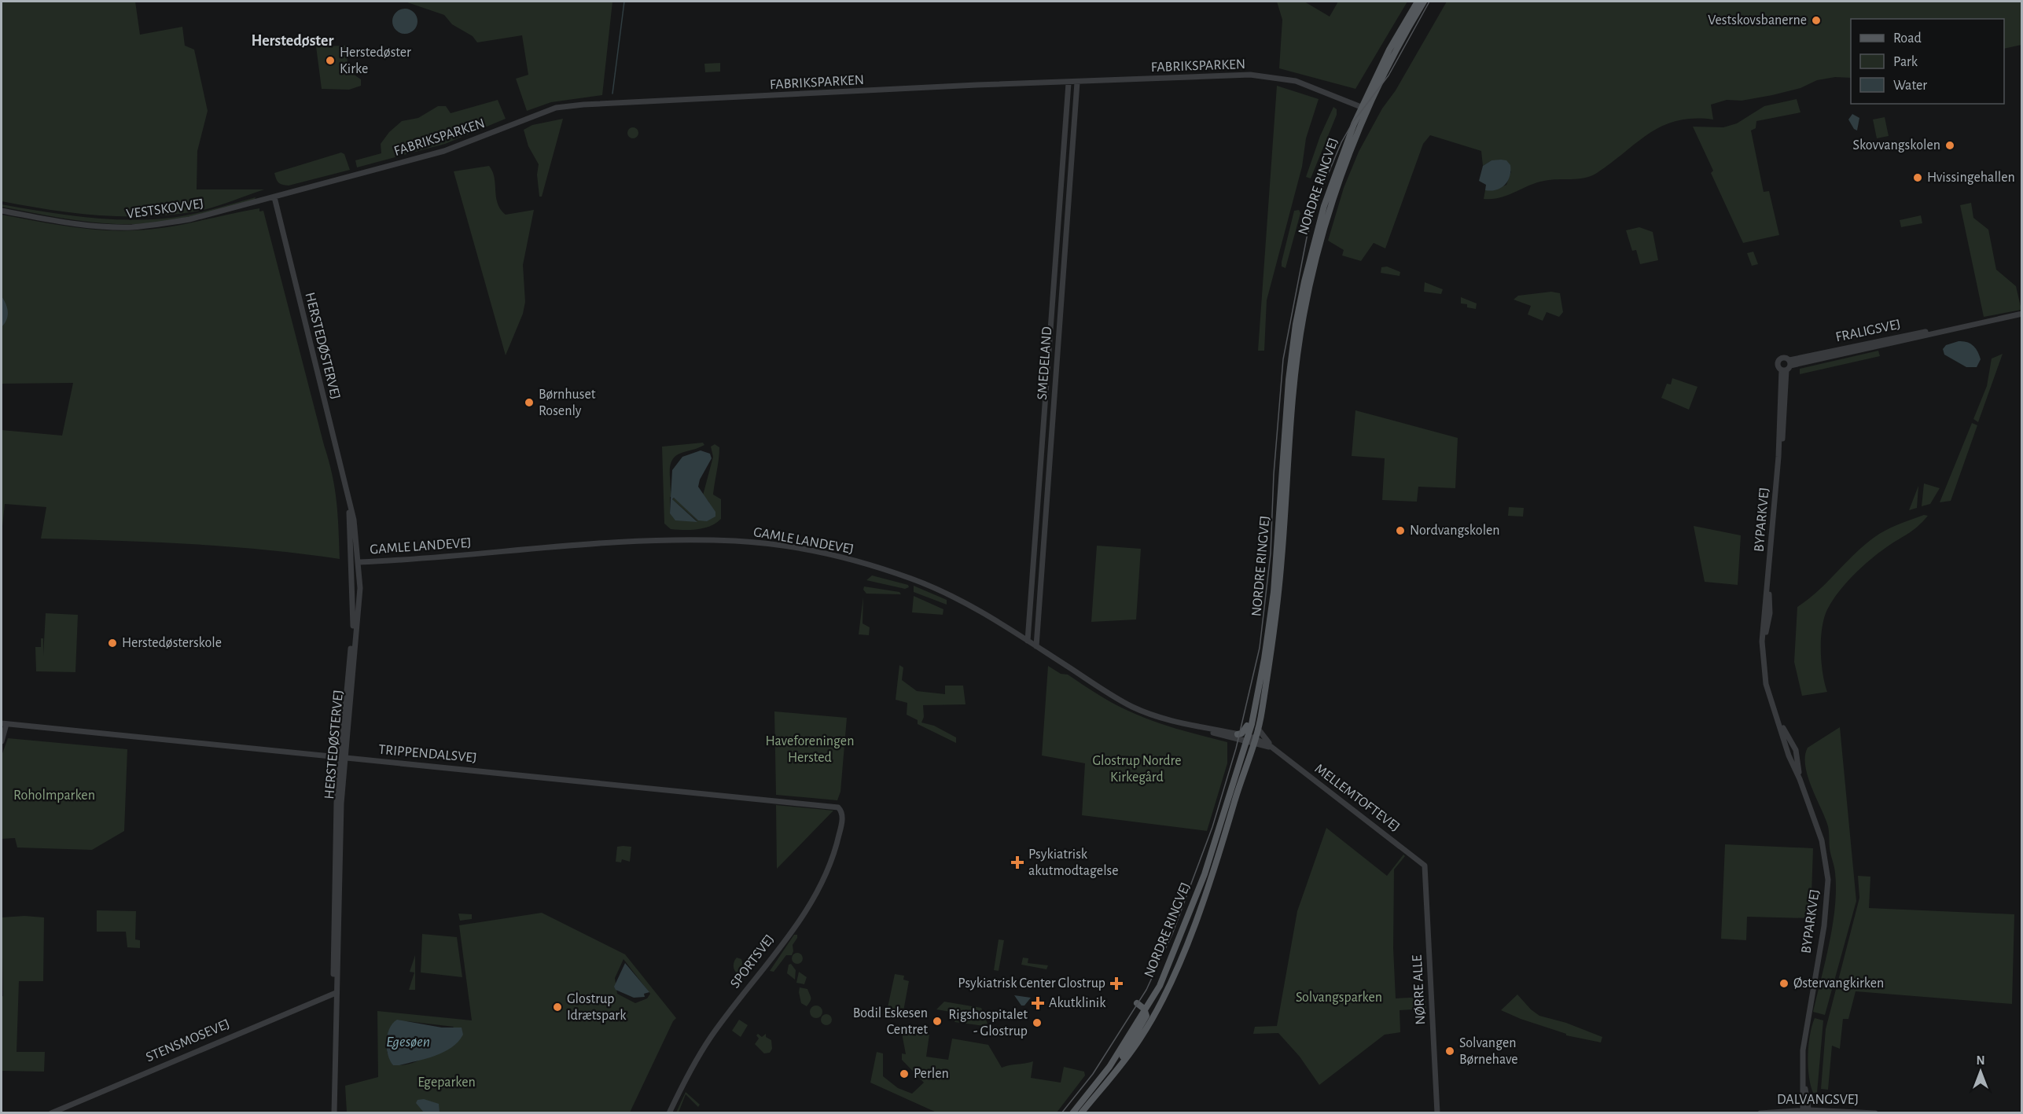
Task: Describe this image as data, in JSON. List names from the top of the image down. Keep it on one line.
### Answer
{"streets":{"main road":["NORDRE RINGVEJ"],"street":["FABRIKSPARKEN","VESTSKOVVEJ","FRALIGSVEJ","HERSTEDØSTERVEJ","SMEDELAND","BYPARKVEJ","GAMLE LANDEVEJ","TRIPPENDALSVEJ","MELLEMTOFTEVEJ","SPORTSVEJ","NØRRE ALLE","STENSMOSEVEJ","DALVANGSVEJ"]},"crossings":[["FABRIKSPARKEN","NORDRE RINGVEJ"],["FABRIKSPARKEN","VESTSKOVVEJ"],["FABRIKSPARKEN","HERSTEDØSTERVEJ"],["FABRIKSPARKEN","SMEDELAND"],["NORDRE RINGVEJ","GAMLE LANDEVEJ"],["NORDRE RINGVEJ","MELLEMTOFTEVEJ"],["VESTSKOVVEJ","HERSTEDØSTERVEJ"],["FRALIGSVEJ","BYPARKVEJ"],["HERSTEDØSTERVEJ","GAMLE LANDEVEJ"],["HERSTEDØSTERVEJ","TRIPPENDALSVEJ"],["HERSTEDØSTERVEJ","STENSMOSEVEJ"],["SMEDELAND","GAMLE LANDEVEJ"],["BYPARKVEJ","DALVANGSVEJ"],["GAMLE LANDEVEJ","MELLEMTOFTEVEJ"],["TRIPPENDALSVEJ","SPORTSVEJ"],["MELLEMTOFTEVEJ","NØRRE ALLE"]],"districts":["Herstedøster"],"water":["Egesøen"],"parks":["Haveforeningen Hersted","Glostrup Nordre Kirkegård","Roholmparken","Solvangsparken","Egeparken"],"places":{"other":["Vestskovsbanerne","Herstedøster Kirke","Skovvangskolen","Hvissingehallen","Børnhuset Rosenly","Nordvangskolen","Herstedøsterskole","Østervangkirken","Glostrup Idrætspark","Bodil Eskesen Centret","Rigshospitalet - Glostrup","Solvangen Børnehave","Perlen"],"health":["Psykiatrisk akutmodtagelse","Psykiatrisk Center Glostrup","Akutklinik"]},"legend":["Road","Park","Water"],"north":"top"}
